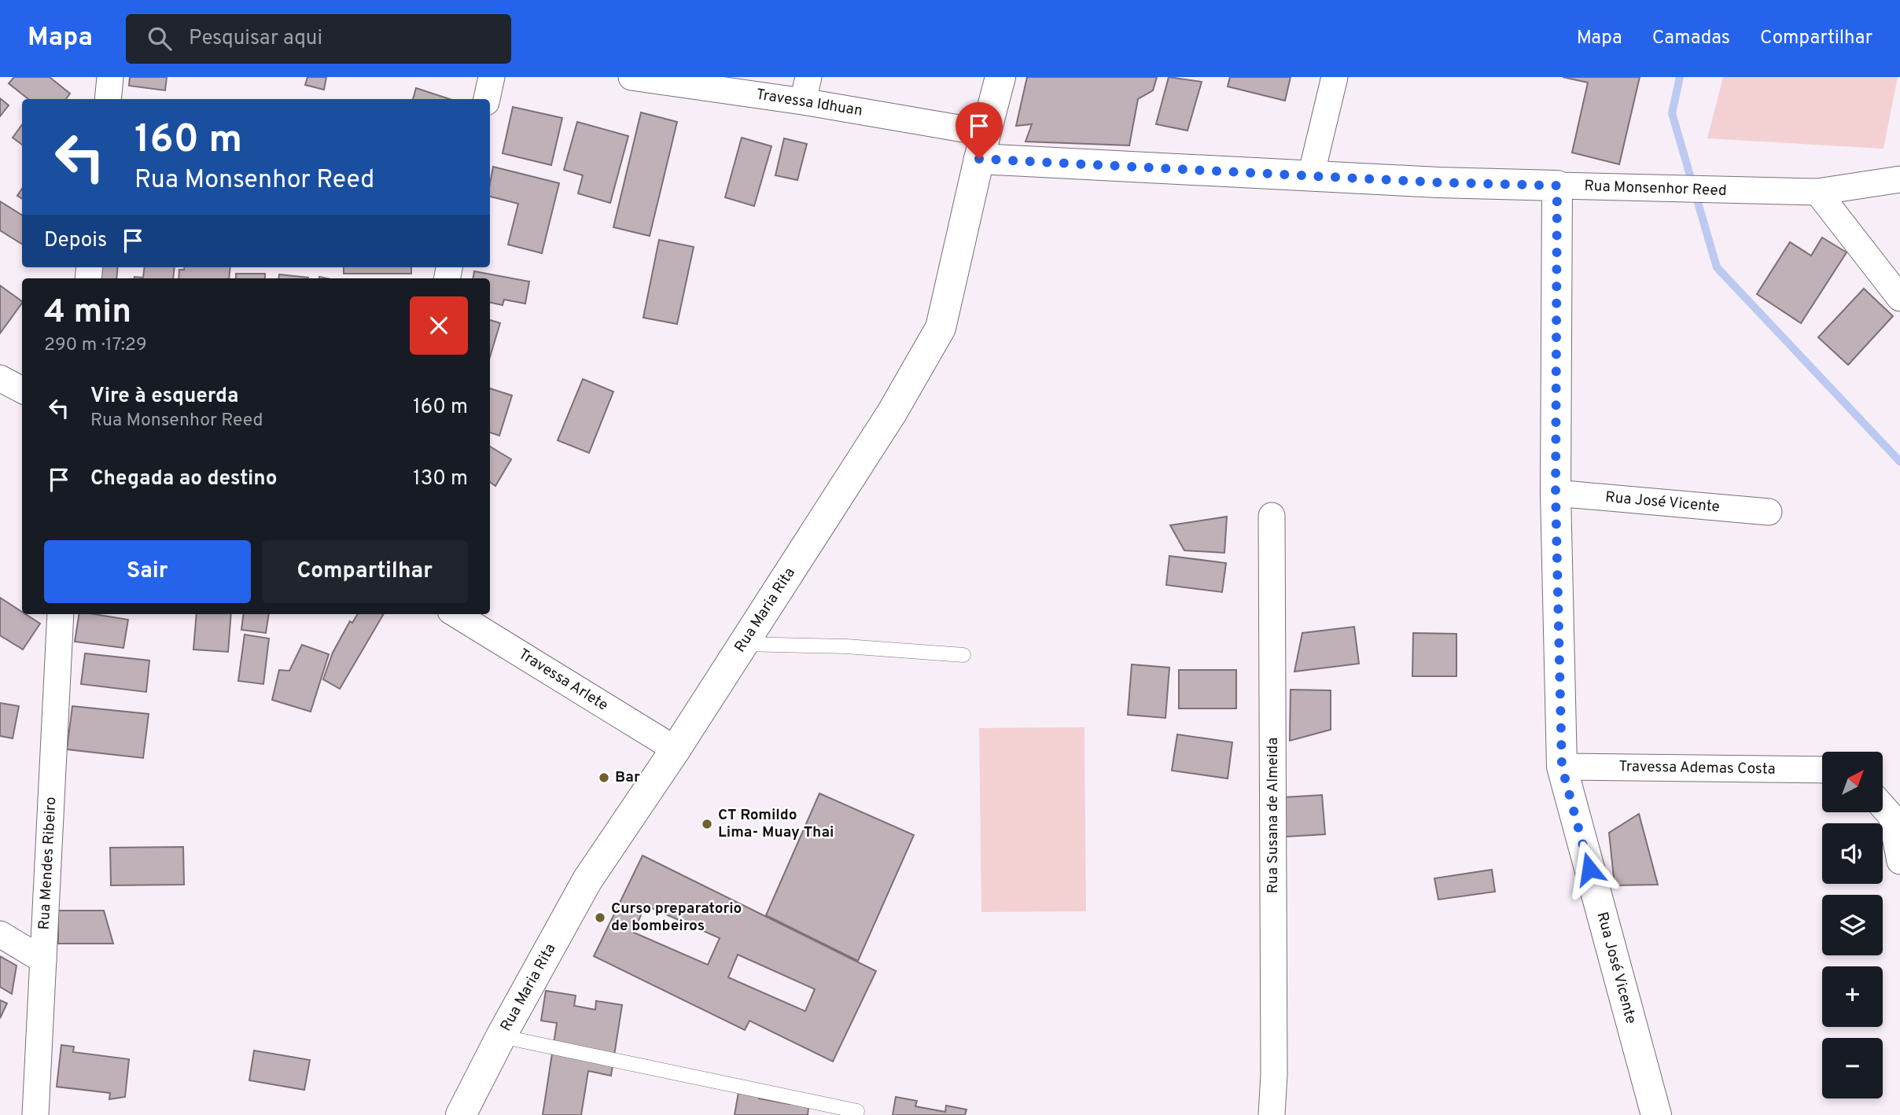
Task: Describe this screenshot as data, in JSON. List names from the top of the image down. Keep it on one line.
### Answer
{"streets":{"street":["Travessa Idhuan","Rua Monsenhor Reed","Rua José Vicente","Rua Maria Rita","Travessa Arlete","Travessa Ademas Costa","Rua Susana de Almeida","Rua Mendes Ribeiro"]},"crossings":[["Travessa Idhuan","Rua Monsenhor Reed"],["Travessa Idhuan","Rua Maria Rita"],["Rua Monsenhor Reed","Rua José Vicente"],["Rua Monsenhor Reed","Rua Maria Rita"],["Rua José Vicente","Travessa Ademas Costa"],["Rua Maria Rita","Travessa Arlete"]],"places":["Bar","CT Romildo Lima- Muay Thai","Curso preparatorio de bombeiros"],"north":"top right","page":{"header":"Mapa","search":"Pesquisar aqui","nav":["Mapa","Camadas","Compartilhar"],"turn":["160 m","Rua Monsenhor Reed"],"then":"Depois","heading":["4 min","290 m · 17:29"],"list":[{"name":"Vire à esquerda","note":"Rua Monsenhor Reed","value":"160 m"},{"name":"Chegada ao destino","value":"130 m"}],"buttons":["Sair","Compartilhar"],"map_buttons":["+","−"]}}
